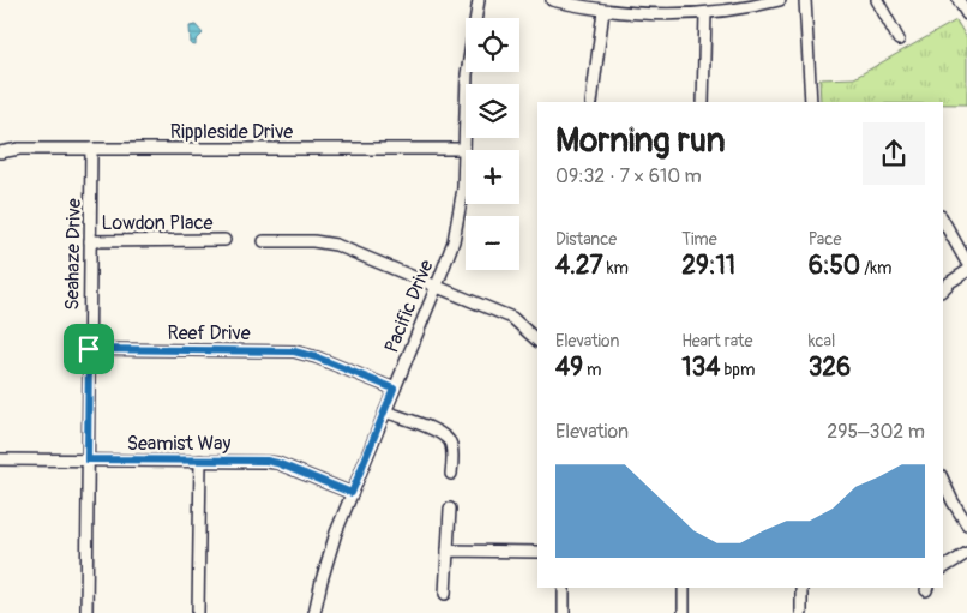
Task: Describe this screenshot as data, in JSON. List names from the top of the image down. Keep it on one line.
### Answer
{"streets":{"street":["Rippleside Drive","Lowdon Place","Seahaze Drive","Pacific Drive","Reef Drive","Seamist Way"]},"crossings":[["Rippleside Drive","Seahaze Drive"],["Rippleside Drive","Pacific Drive"],["Lowdon Place","Seahaze Drive"],["Seahaze Drive","Reef Drive"],["Seahaze Drive","Seamist Way"],["Pacific Drive","Reef Drive"],["Pacific Drive","Seamist Way"]],"page":{"map_buttons":["+","−"],"heading":["Morning run","09:32 · 7 × 610 m"],"stats":[["Distance","4.27 km"],["Time","29:11"],["Pace","6:50 /km"],["Elevation","49 m"],["Heart rate","134 bpm"],["kcal","326"]],"chart":["Elevation","295–302 m"]}}
